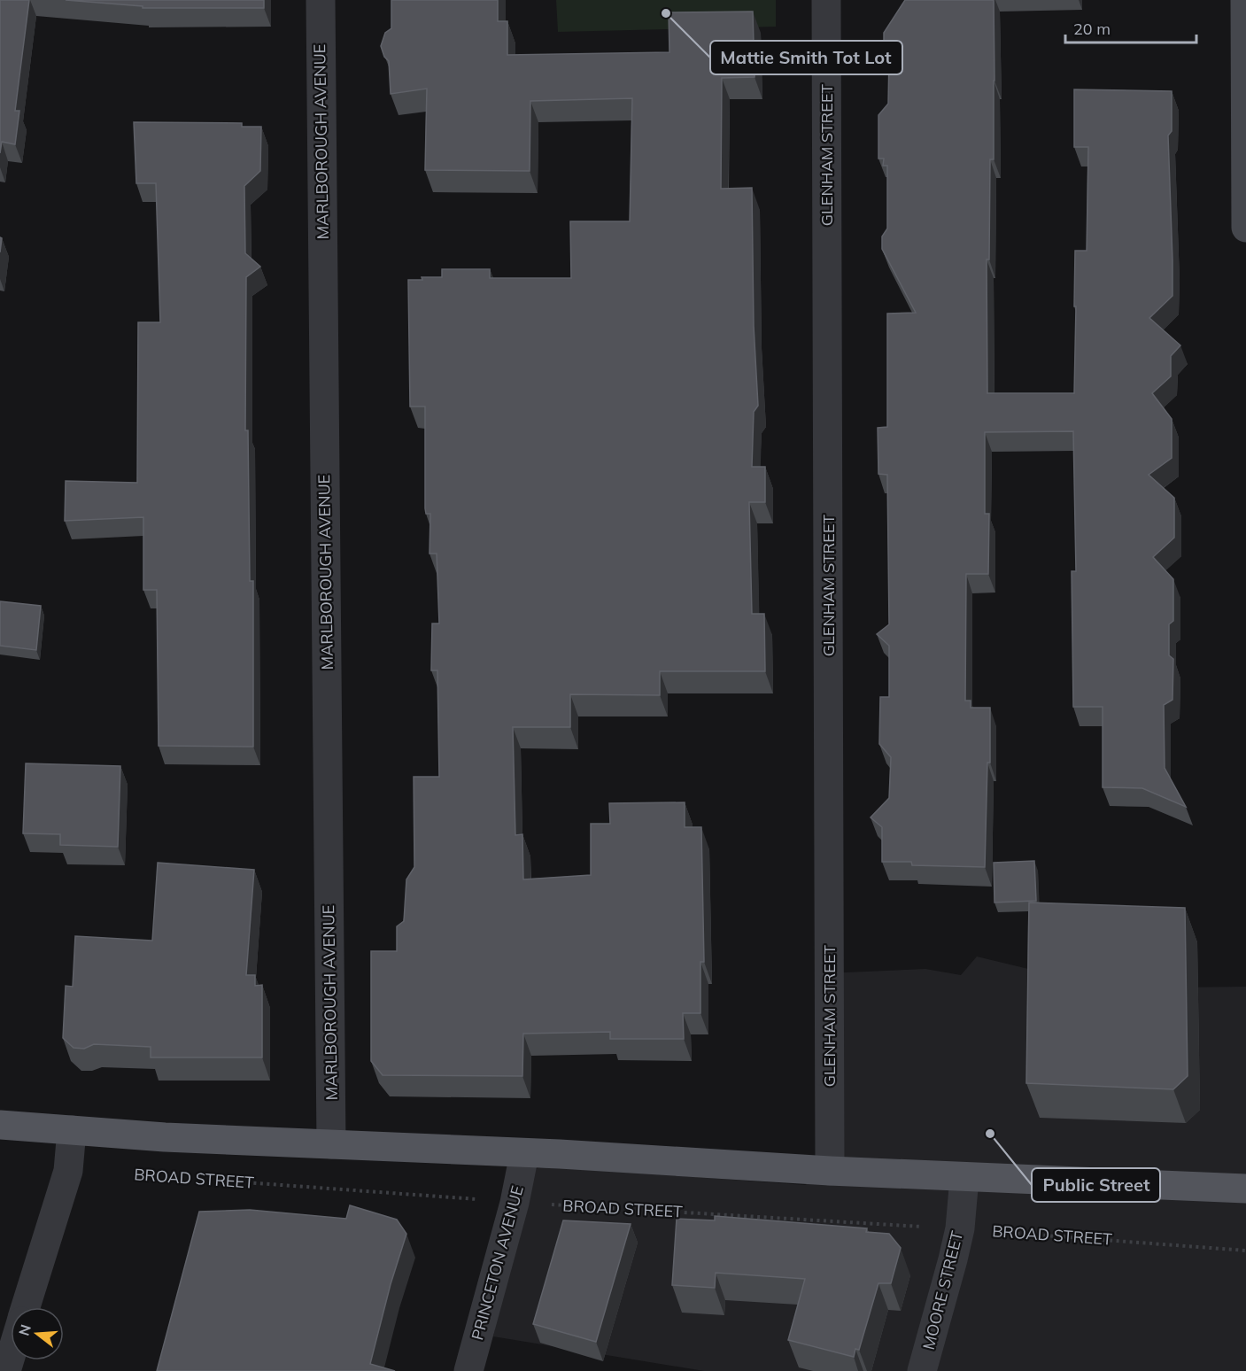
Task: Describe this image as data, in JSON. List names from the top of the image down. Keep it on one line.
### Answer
{"streets":{"street":["MARLBOROUGH AVENUE","GLENHAM STREET","PRINCETON AVENUE","MOORE STREET"],"path":["BROAD STREET"]},"crossings":[["BROAD STREET","PRINCETON AVENUE"],["BROAD STREET","MOORE STREET"]],"places":["Mattie Smith Tot Lot","Public Street"],"scale_bar":"20 m","north":"left"}
